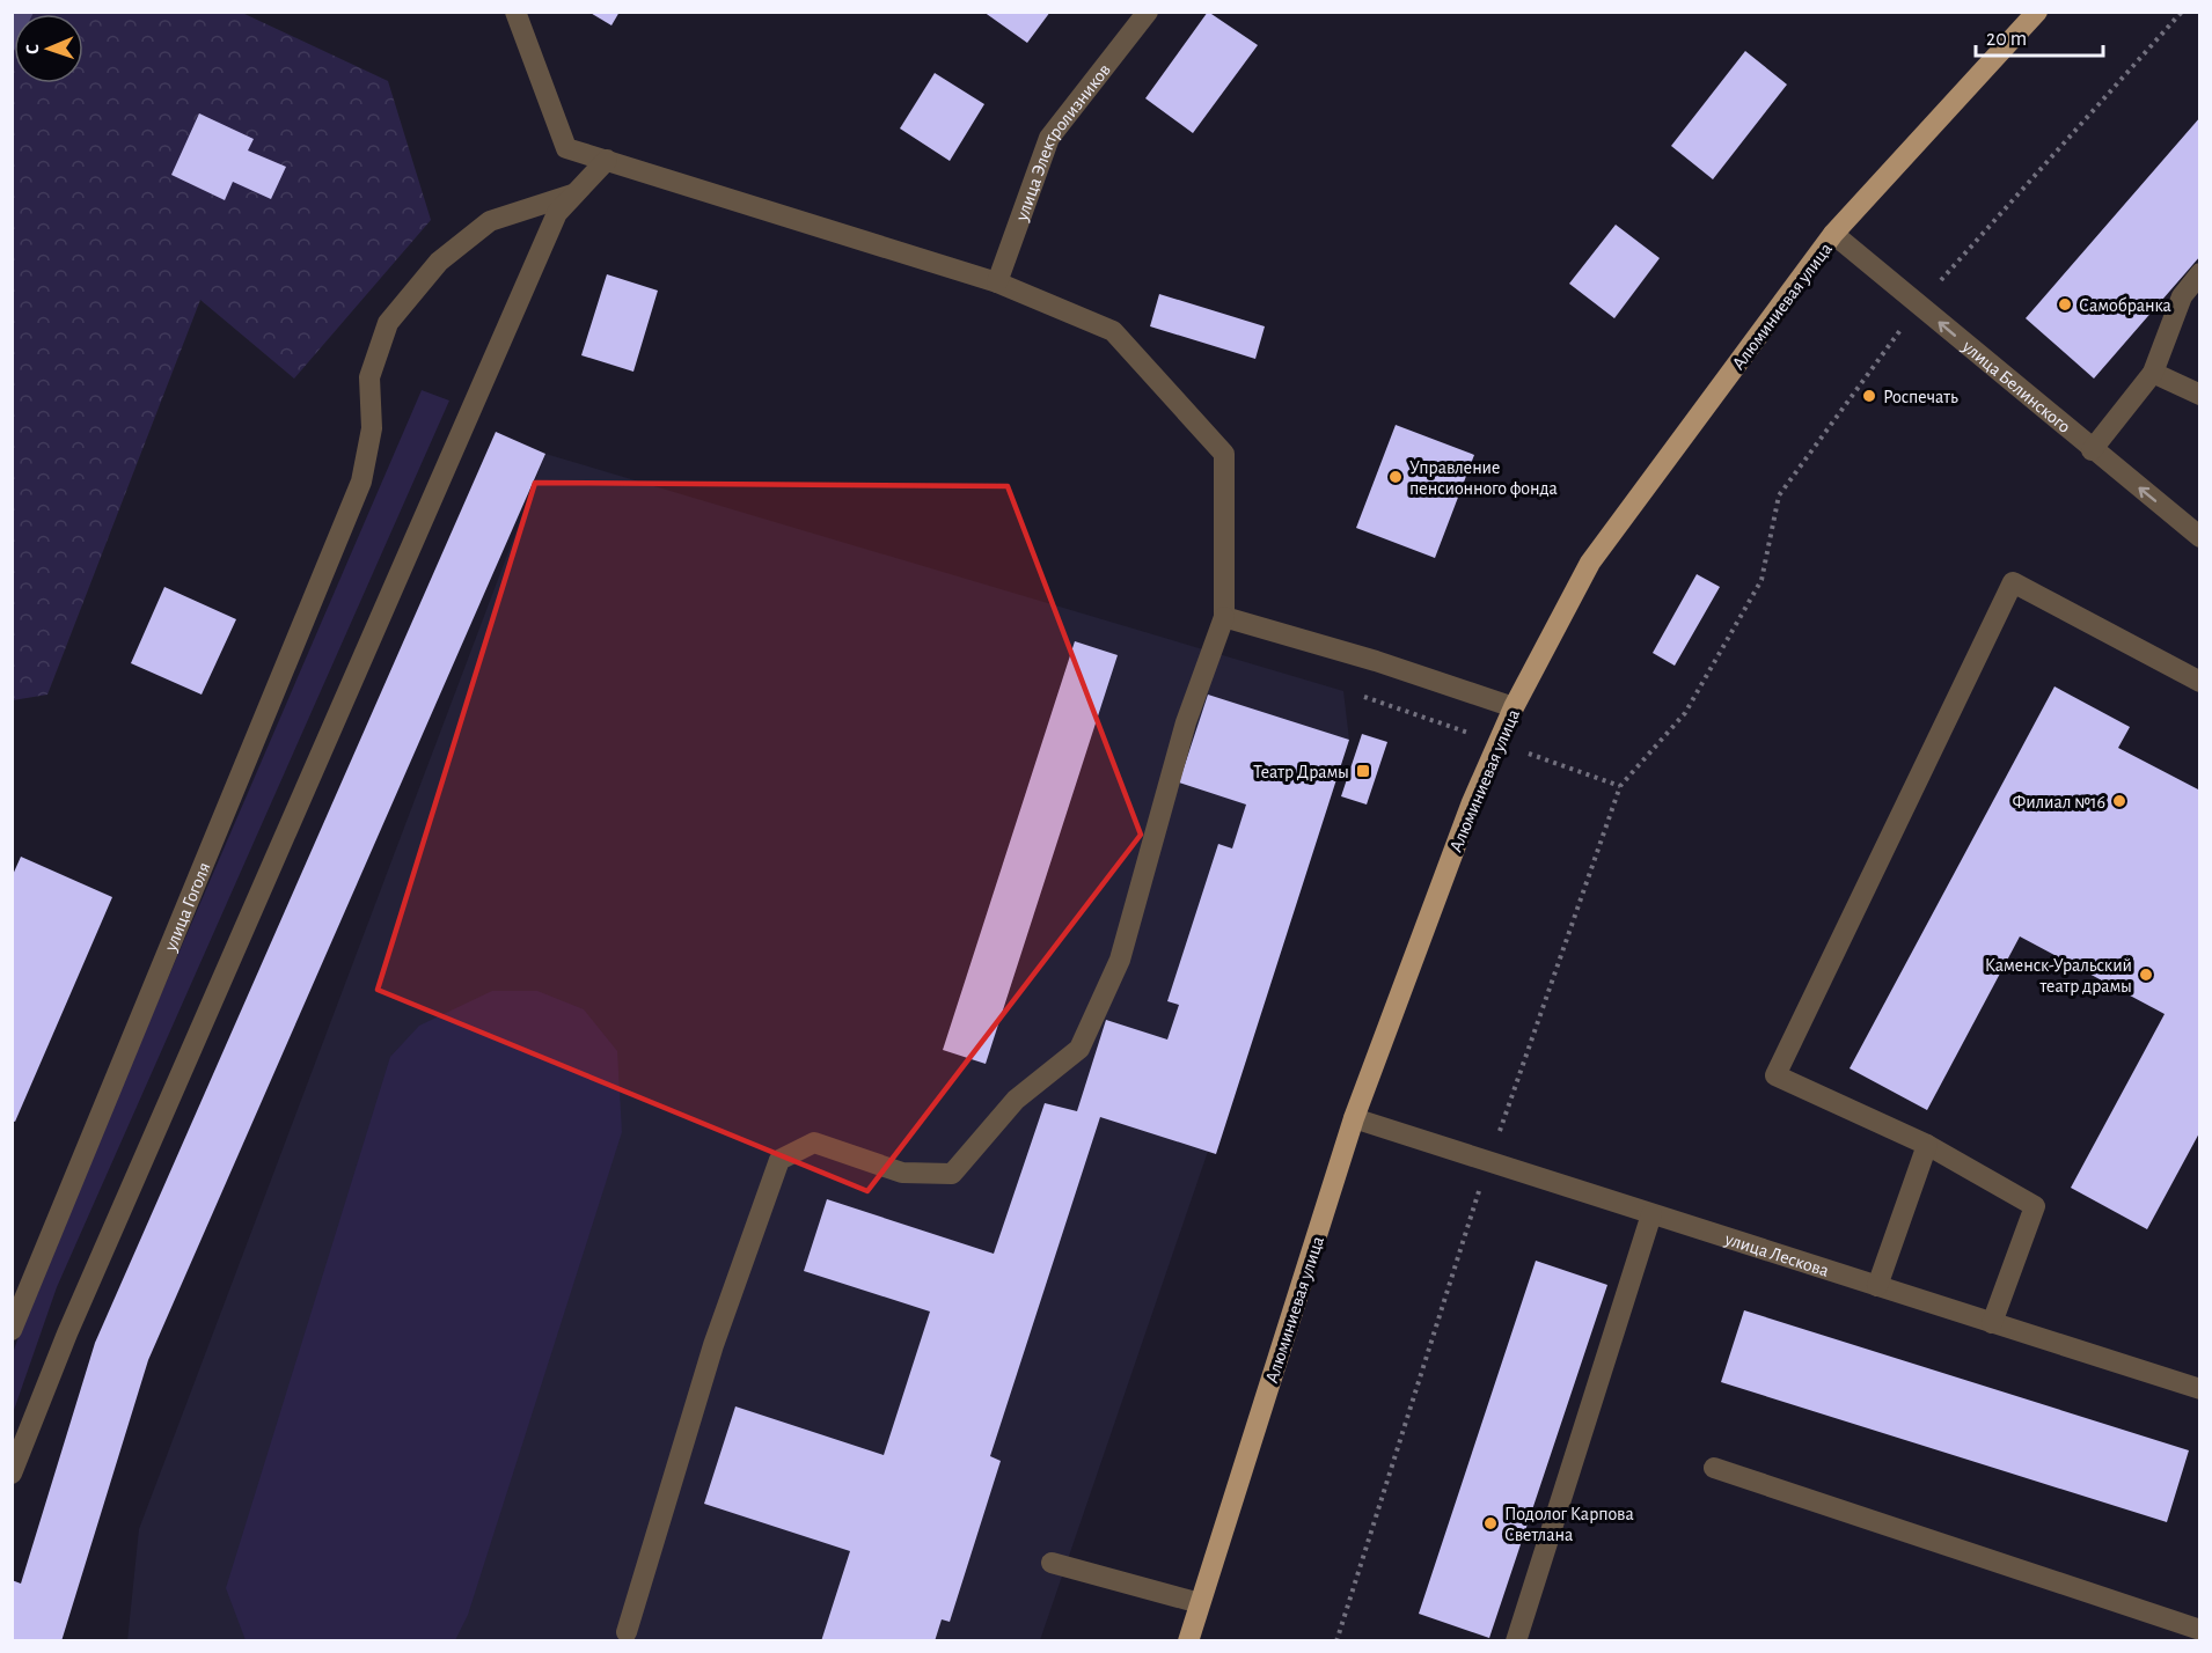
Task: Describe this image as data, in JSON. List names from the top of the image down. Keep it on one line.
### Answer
{"streets":{"main road":["Алюминиевая улица"],"street":["улица Электролизников","улица Белинского","улица Гоголя","улица Лескова"]},"crossings":[["Алюминиевая улица","улица Белинского"],["Алюминиевая улица","улица Лескова"]],"one_way":["улица Белинского"],"places":{"other":["Самобранка","Роспечать","Управление пенсионного фонда","Филиал №16","Каменск-Уральский театр драмы","Подолог Карпова Светлана"],"transit":["Театр Драмы"]},"scale_bar":"20 m","north":"left"}
